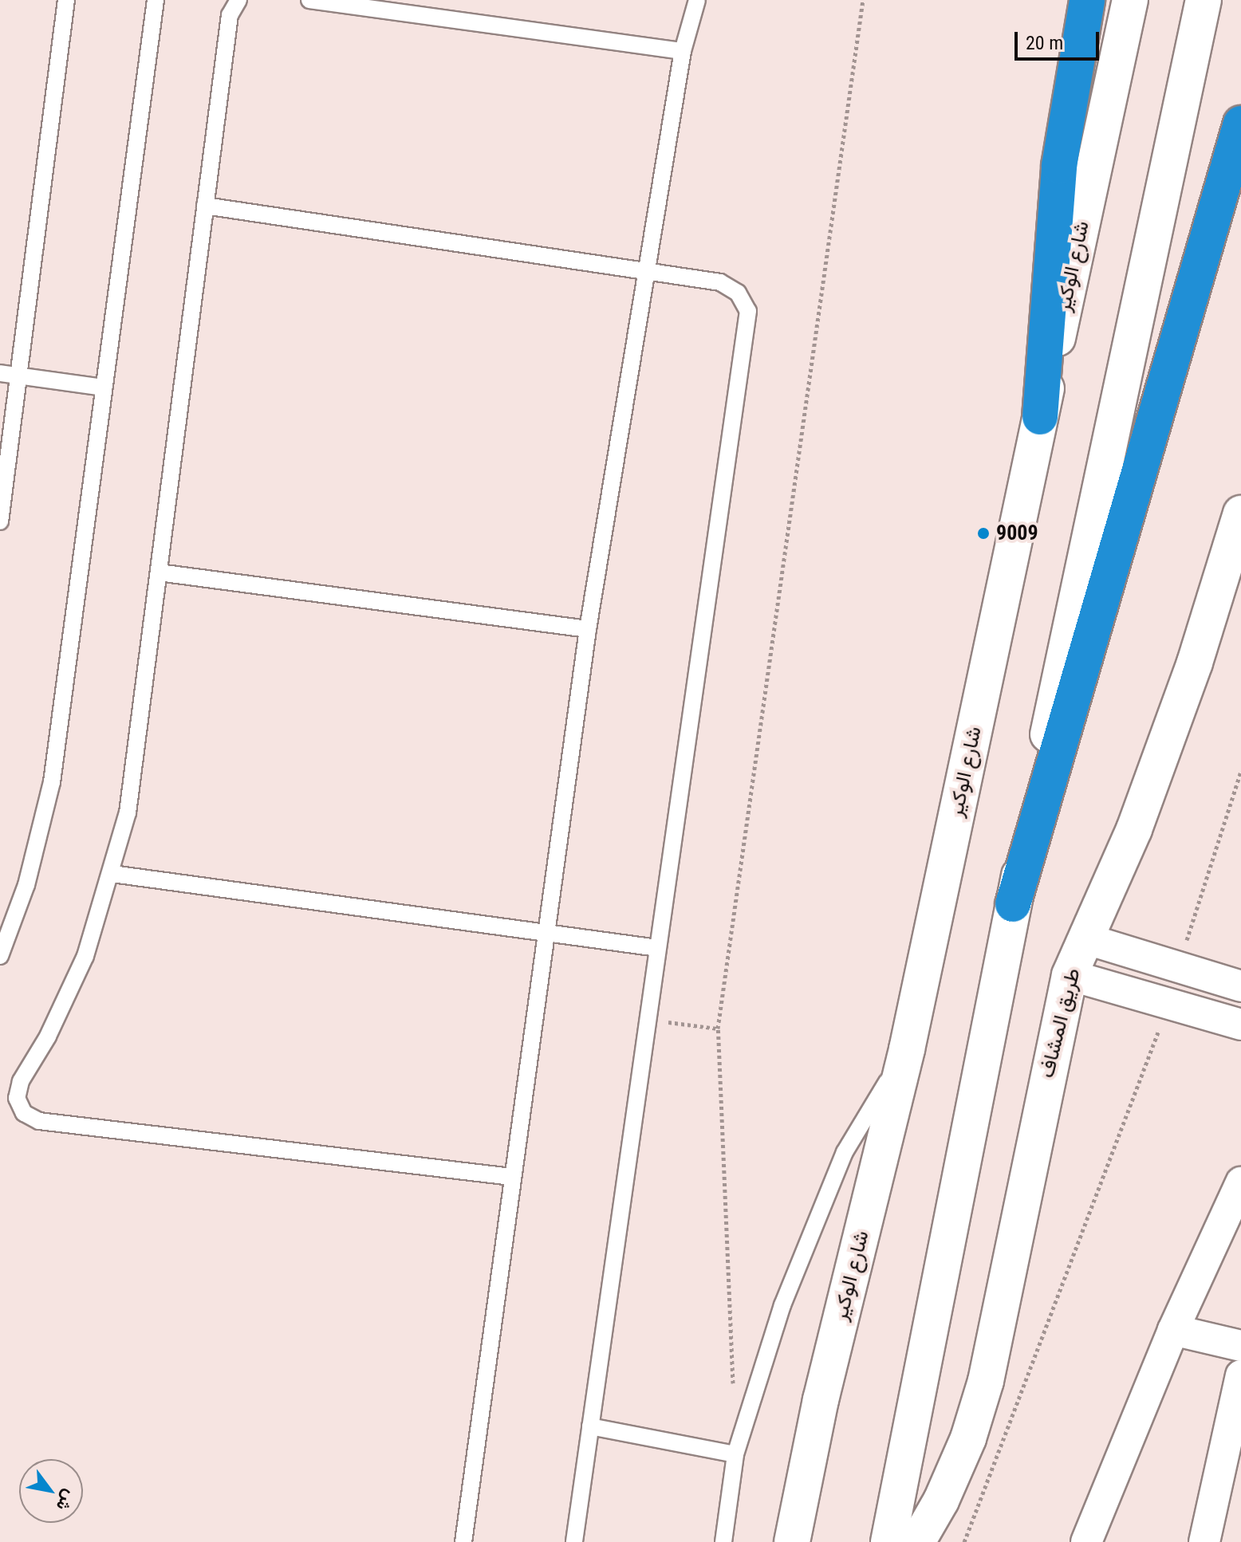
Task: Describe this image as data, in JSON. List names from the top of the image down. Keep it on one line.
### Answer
{"streets":{"main road":["شارع الوكير","طريق المشاف"]},"places":["9009"],"scale_bar":"20 m","north":"bottom right"}
